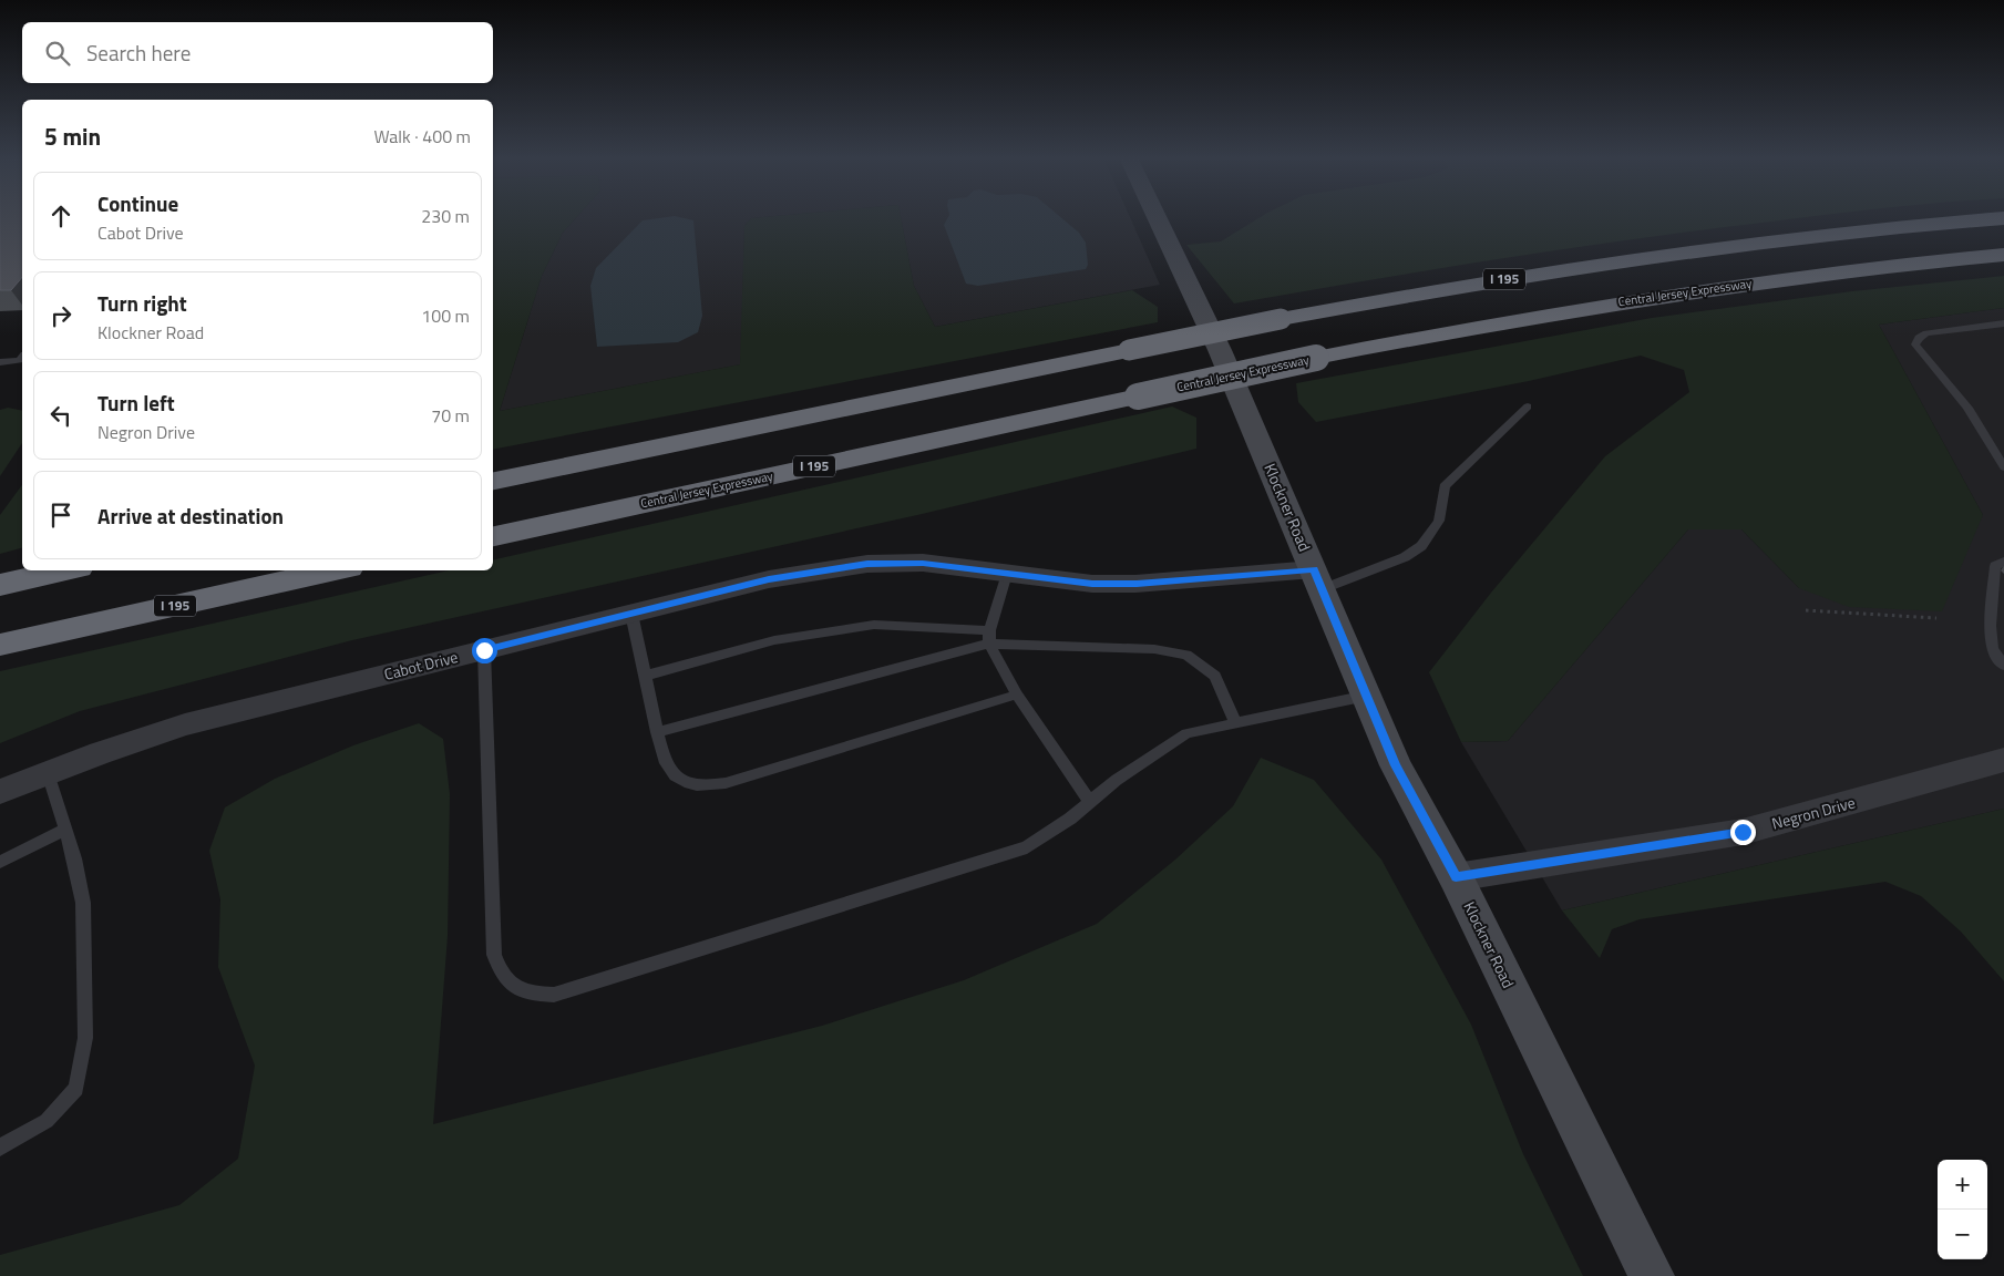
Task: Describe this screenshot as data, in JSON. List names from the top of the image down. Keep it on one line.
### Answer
{"streets":{"highway":["I 195","Central Jersey Expressway"],"main road":["Klockner Road"],"street":["Cabot Drive","Negron Drive"]},"crossings":[["Klockner Road","Cabot Drive"],["Klockner Road","Negron Drive"]],"page":{"search":"Search here","heading":["5 min","Walk · 400 m"],"list":[["Continue","Cabot Drive","230 m"],["Turn right","Klockner Road","100 m"],["Turn left","Negron Drive","70 m"],"Arrive at destination"],"map_buttons":["+","−"]}}
